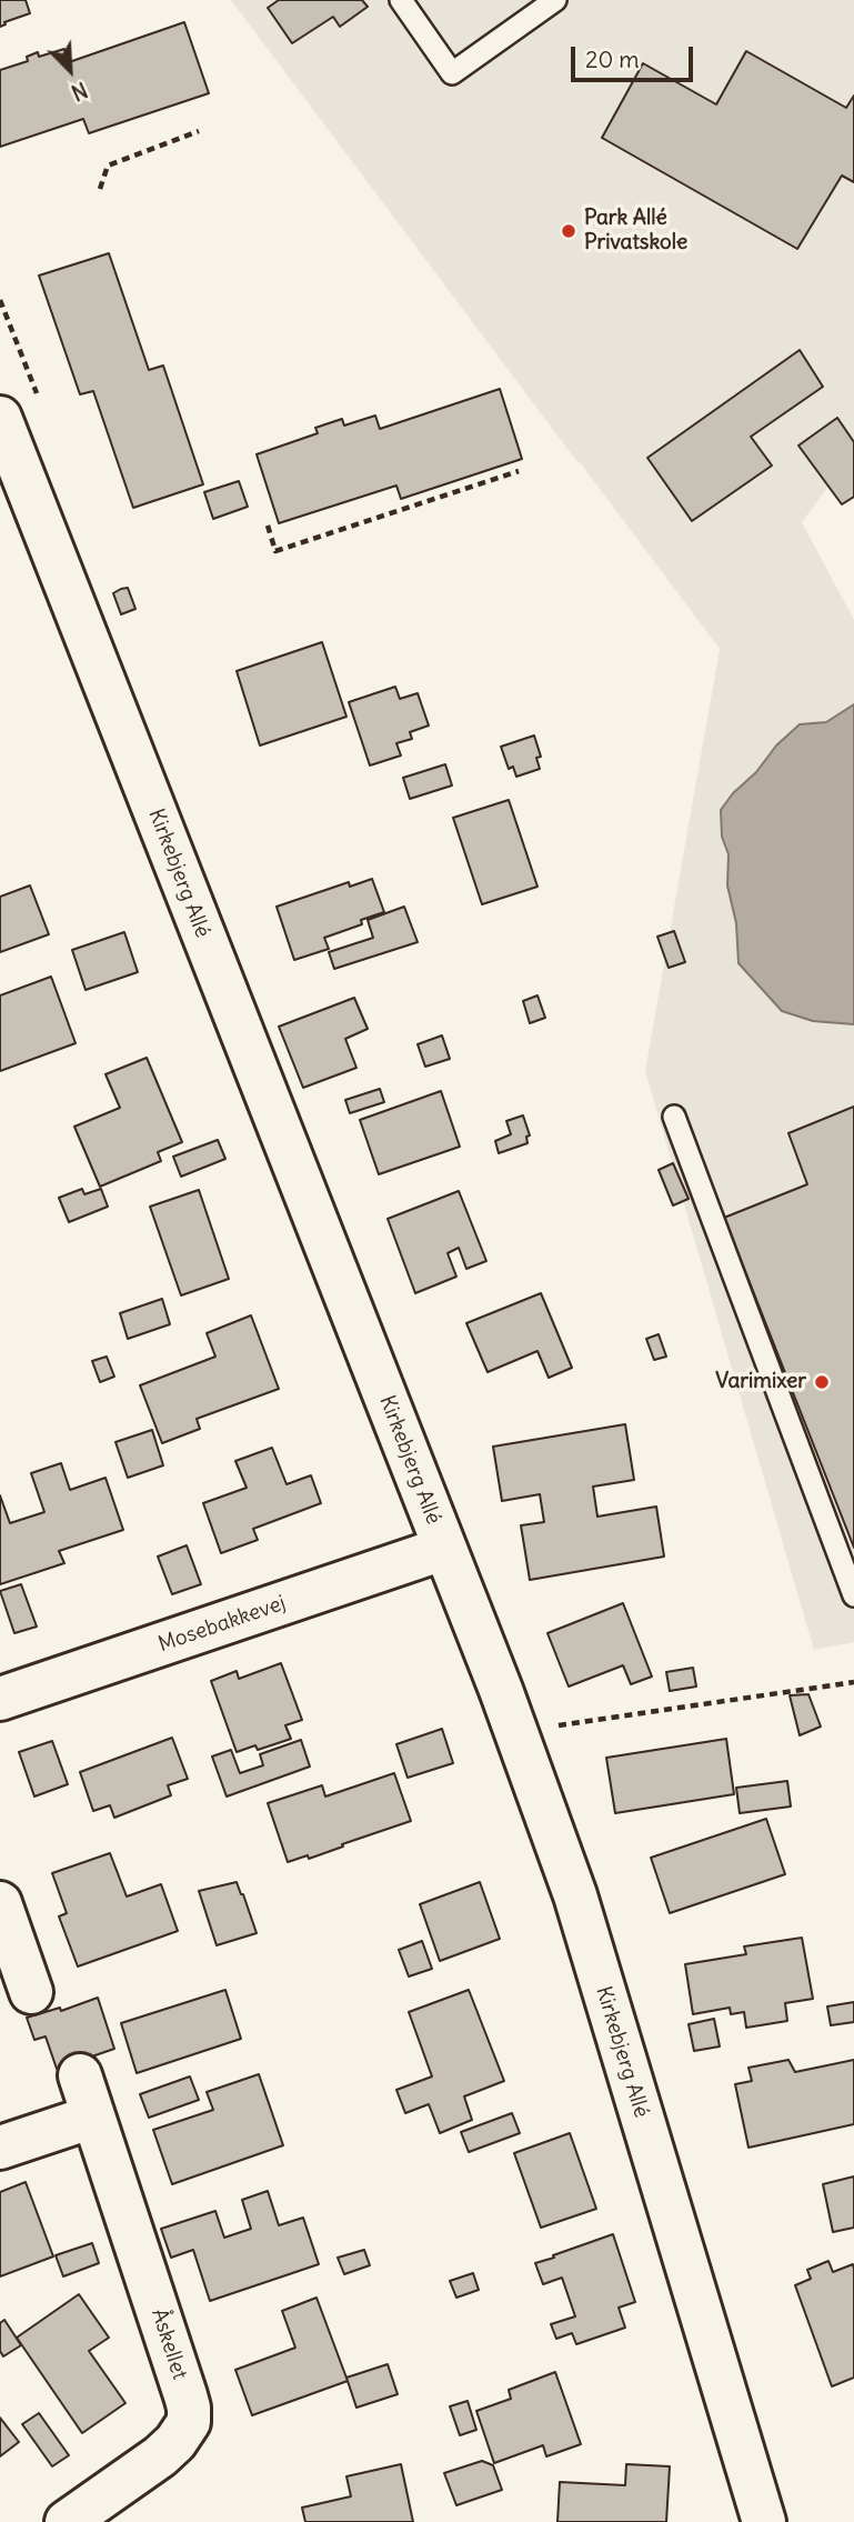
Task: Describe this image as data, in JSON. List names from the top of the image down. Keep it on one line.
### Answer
{"streets":{"street":["Kirkebjerg Allé","Mosebakkevej","Åskellet"]},"crossings":[["Kirkebjerg Allé","Mosebakkevej"]],"places":["Park Allé Privatskole","Varimixer"],"scale_bar":"20 m","north":"bottom right"}
